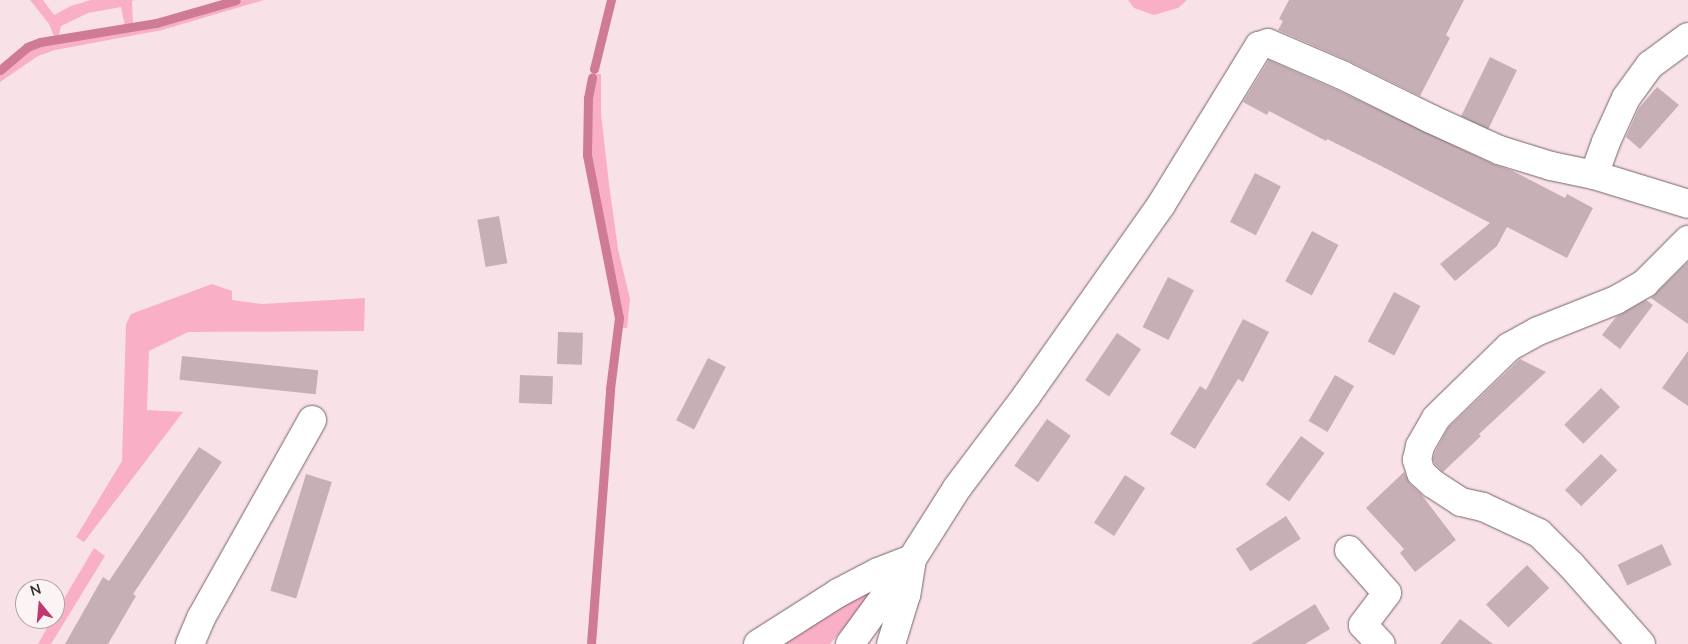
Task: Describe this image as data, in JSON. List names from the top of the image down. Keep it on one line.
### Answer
{"north":"top"}
